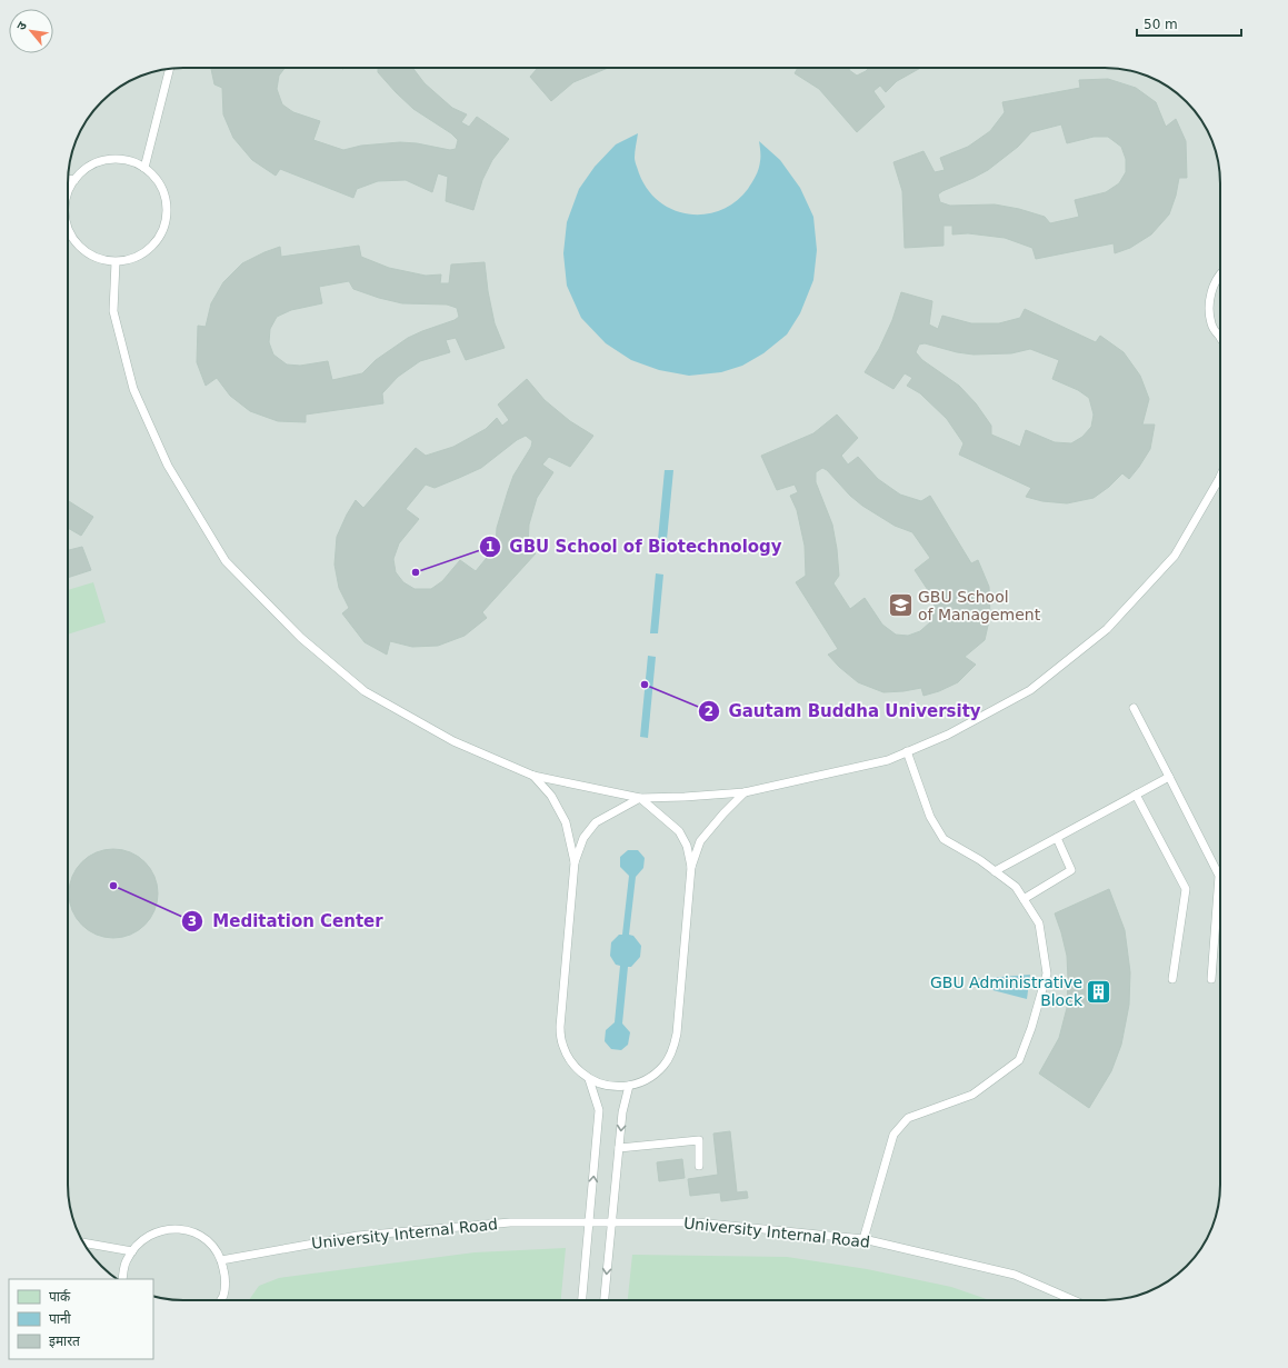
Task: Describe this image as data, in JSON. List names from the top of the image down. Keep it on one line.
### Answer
{"streets":{"lane":["University Internal Road"]},"places":{"other":["GBU School of Biotechnology","Gautam Buddha University","Meditation Center"],"school or university":["GBU School of Management"],"building":["GBU Administrative Block"]},"legend":["पार्क","पानी","इमारत"],"scale_bar":"50 m","north":"top left"}
